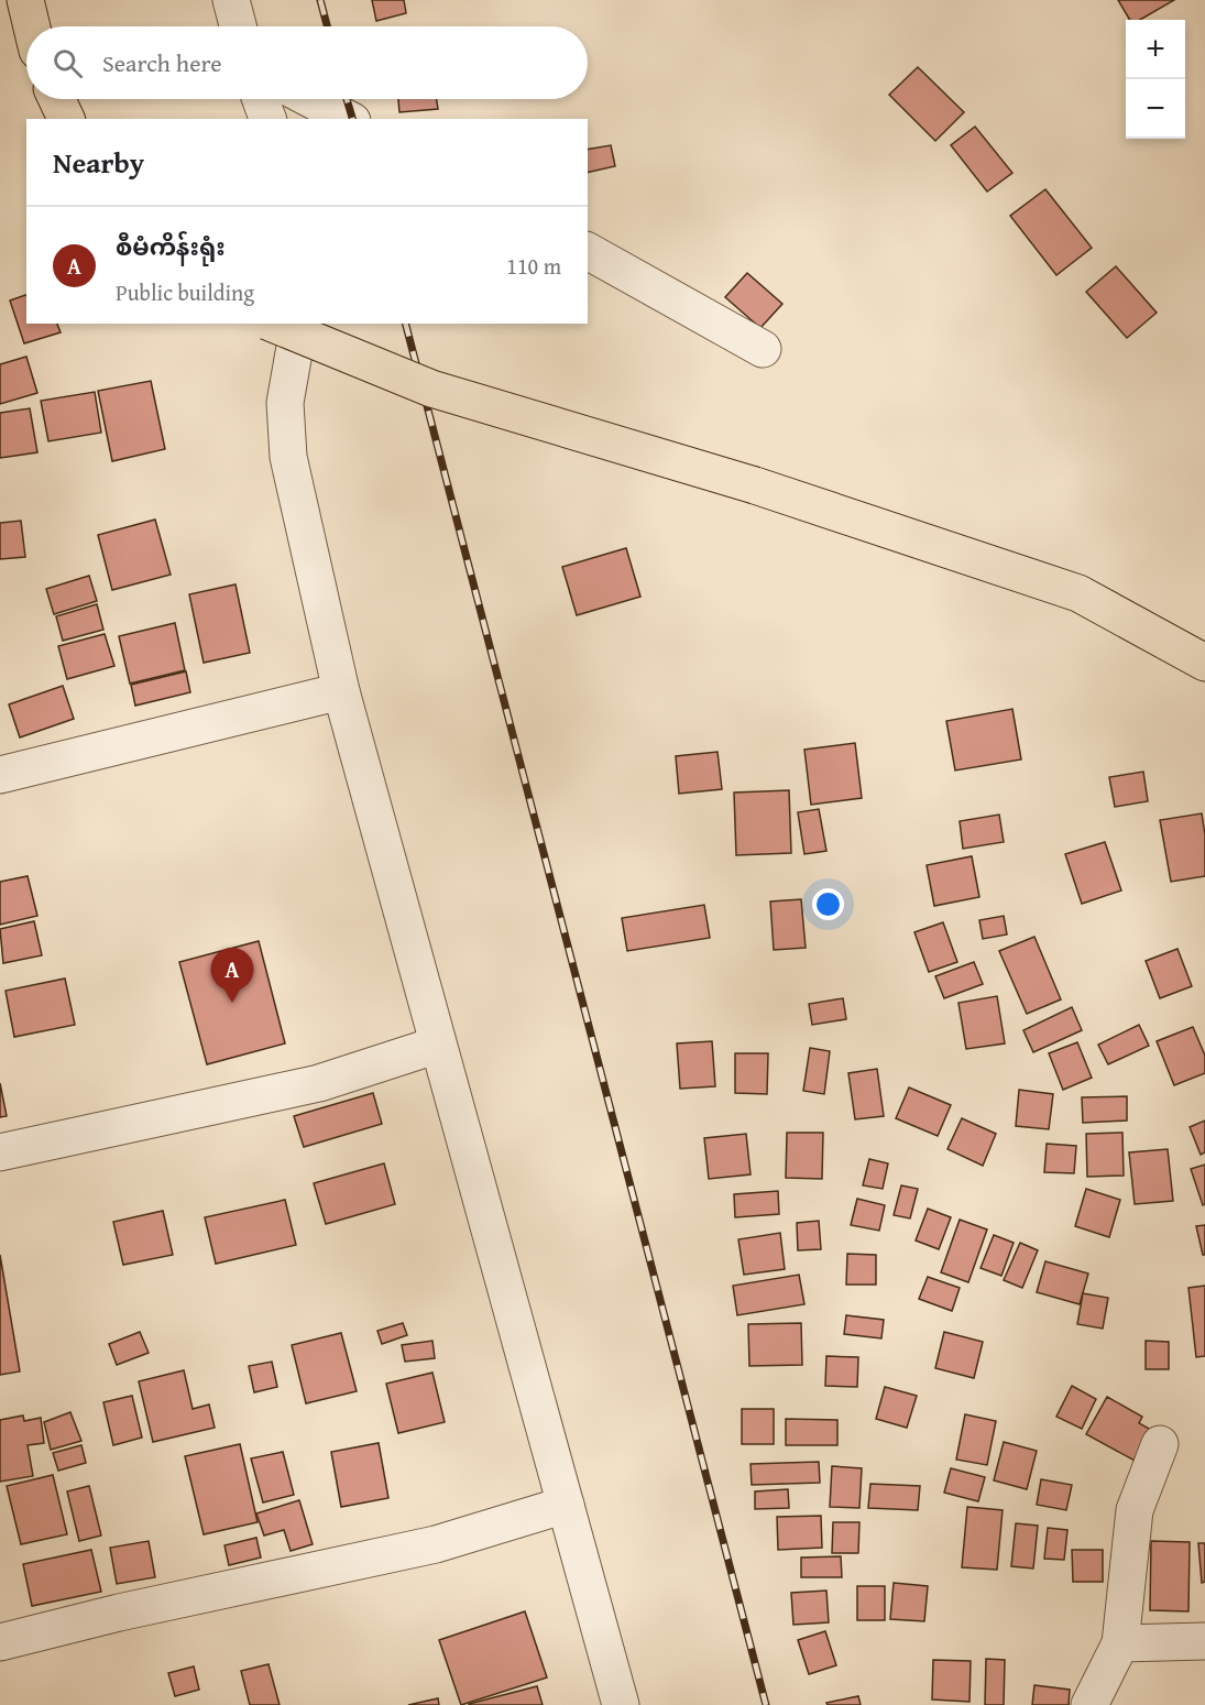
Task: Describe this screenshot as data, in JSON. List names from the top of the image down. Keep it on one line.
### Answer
{"page":{"map_buttons":["+","−"],"search":"Search here","heading":"Nearby","list":[{"mark":"A","name":"စီမံကိန်းရုံး‌","note":"Public building","value":"110 m"}],"pins":"A"}}
